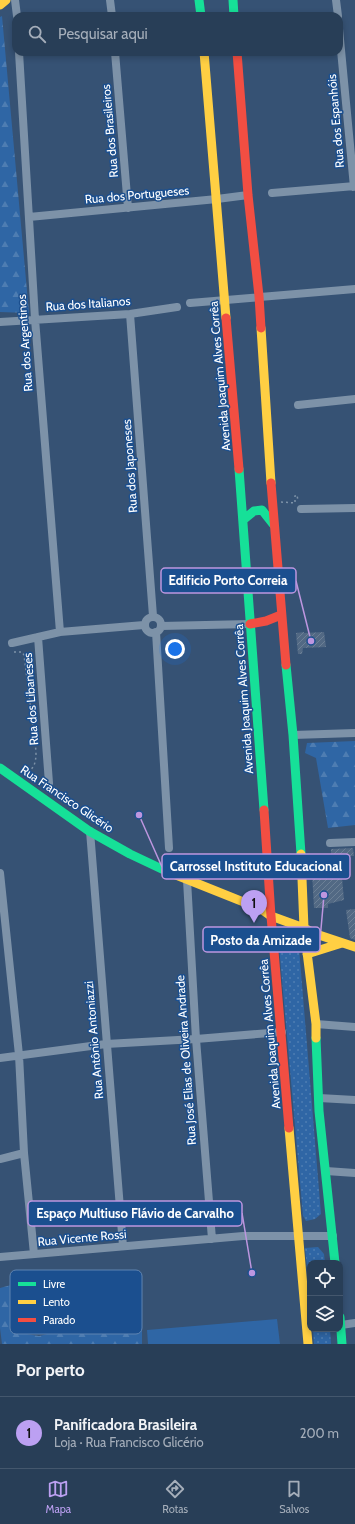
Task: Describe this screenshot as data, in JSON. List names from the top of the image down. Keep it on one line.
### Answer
{"streets":{"main road":["Avenida Joaquim Alves Corrêa","Rua Francisco Glicério"],"street":["Rua dos Espanhóis","Rua dos Brasileiros","Rua dos Portugueses","Rua dos Italianos","Rua dos Argentinos","Rua dos Japoneses","Rua dos Libaneses","Rua Antônio Antoniazzi","Rua José Elias de Oliveira Andrade","Rua Vicente Rossi"]},"crossings":[["Rua dos Brasileiros","Rua dos Portugueses"],["Rua dos Portugueses","Rua dos Argentinos"],["Rua dos Portugueses","Avenida Joaquim Alves Corrêa"],["Rua dos Italianos","Rua dos Argentinos"],["Rua dos Italianos","Rua dos Japoneses"],["Avenida Joaquim Alves Corrêa","Rua Francisco Glicério"],["Avenida Joaquim Alves Corrêa","Rua Vicente Rossi"],["Rua Francisco Glicério","Rua Antônio Antoniazzi"],["Rua Francisco Glicério","Rua José Elias de Oliveira Andrade"],["Rua Antônio Antoniazzi","Rua Vicente Rossi"],["Rua José Elias de Oliveira Andrade","Rua Vicente Rossi"]],"places":["Edificio Porto Correia","Carrossel Instituto Educacional","Posto da Amizade","Espaço Multiuso Flávio de Carvalho"],"legend":["Livre","Lento","Parado"],"page":{"search":"Pesquisar aqui","pins":"1","heading":"Por perto","list":[{"mark":"1","name":"Panificadora Brasileira","note":"Loja · Rua Francisco Glicério","value":"200 m"}],"nav":["Mapa","Rotas","Salvos"]}}
